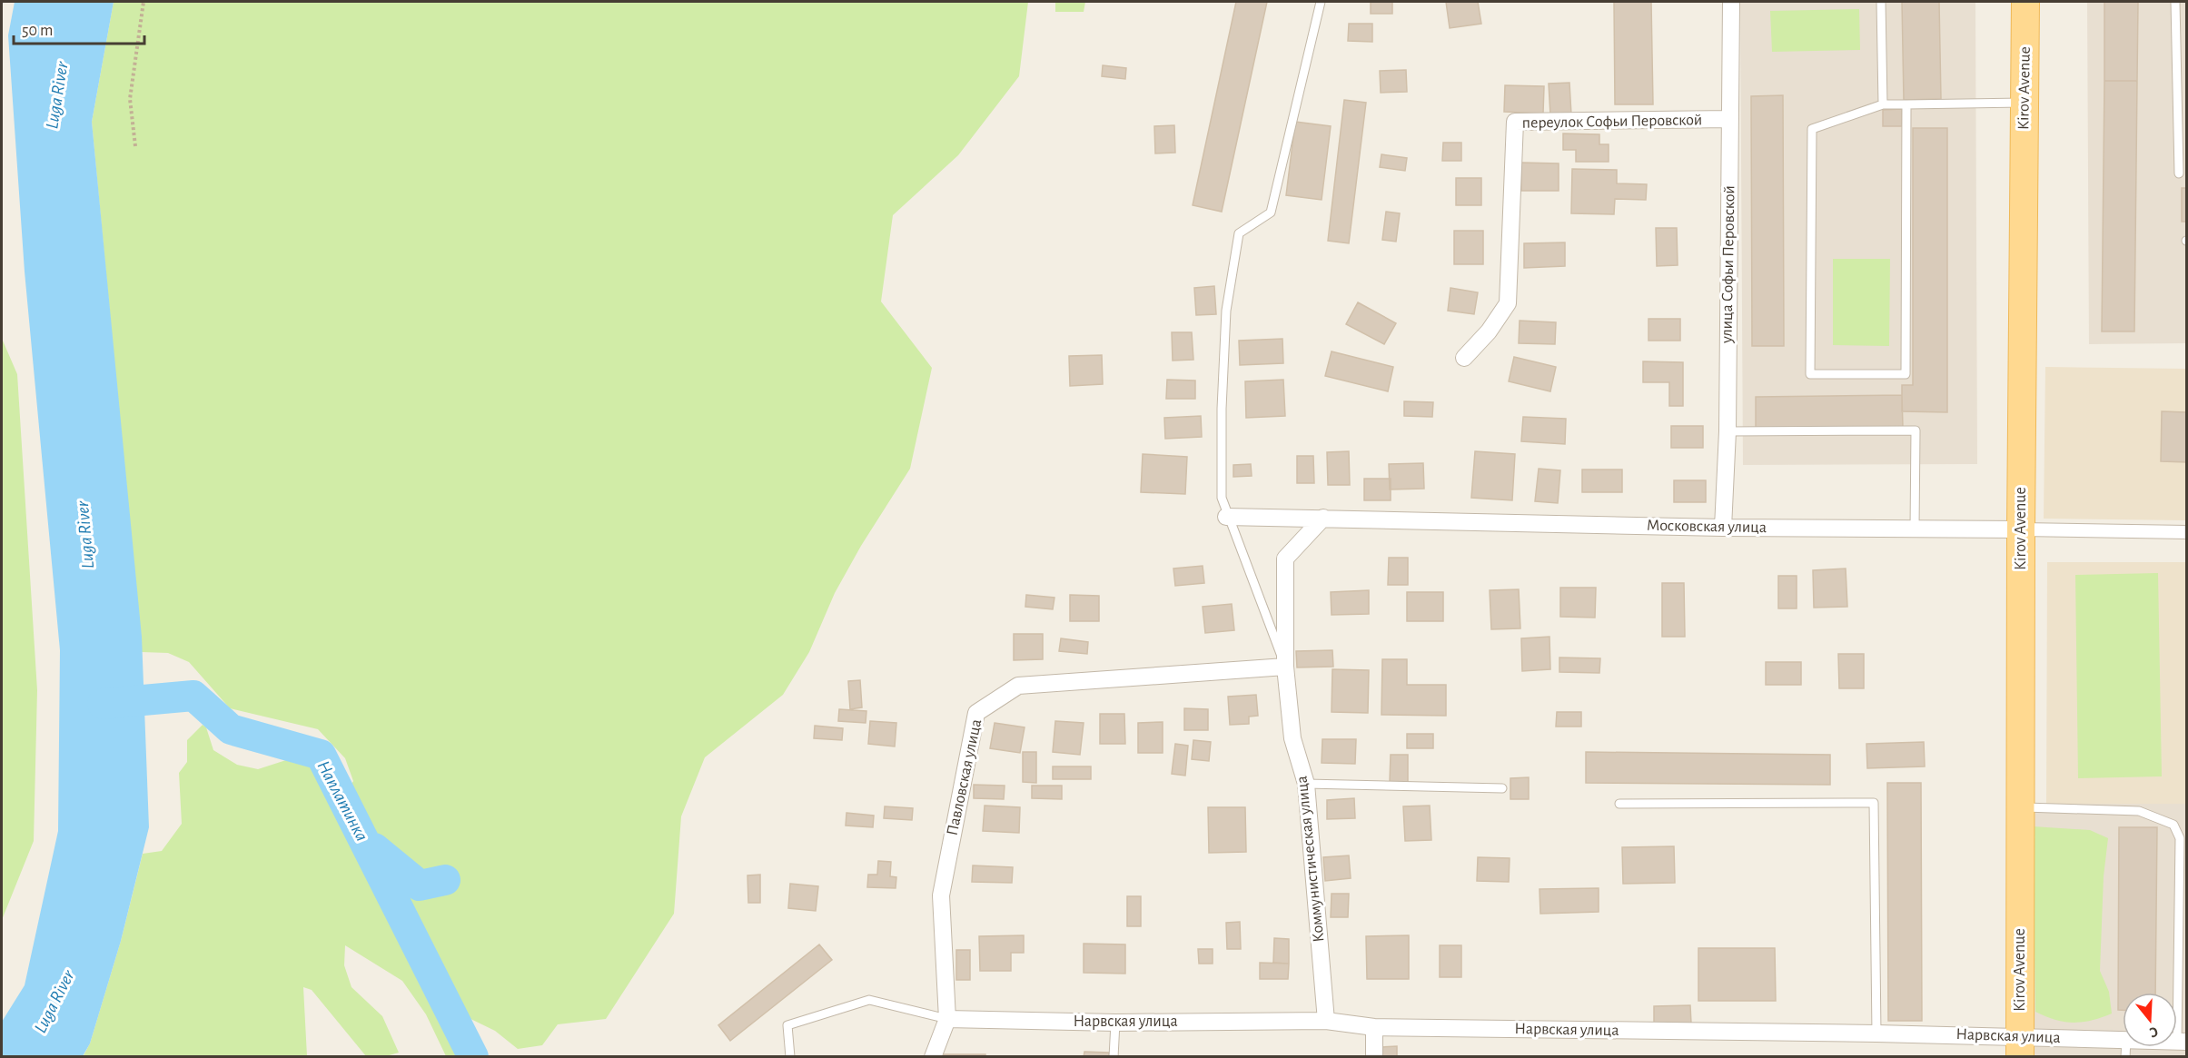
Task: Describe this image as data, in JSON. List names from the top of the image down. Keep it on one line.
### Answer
{"streets":{"main road":["Kirov Avenue"],"street":["переулок Софьи Перовской","улица Софьи Перовской","Московская улица","Павловская улица","Коммунистическая улица","Нарвская улица"]},"crossings":[["Kirov Avenue","Московская улица"],["Kirov Avenue","Нарвская улица"],["переулок Софьи Перовской","улица Софьи Перовской"],["улица Софьи Перовской","Московская улица"],["Московская улица","Коммунистическая улица"],["Павловская улица","Коммунистическая улица"],["Павловская улица","Нарвская улица"],["Коммунистическая улица","Нарвская улица"]],"water":["Luga River","Наплатинка"],"scale_bar":"50 m","north":"bottom"}
